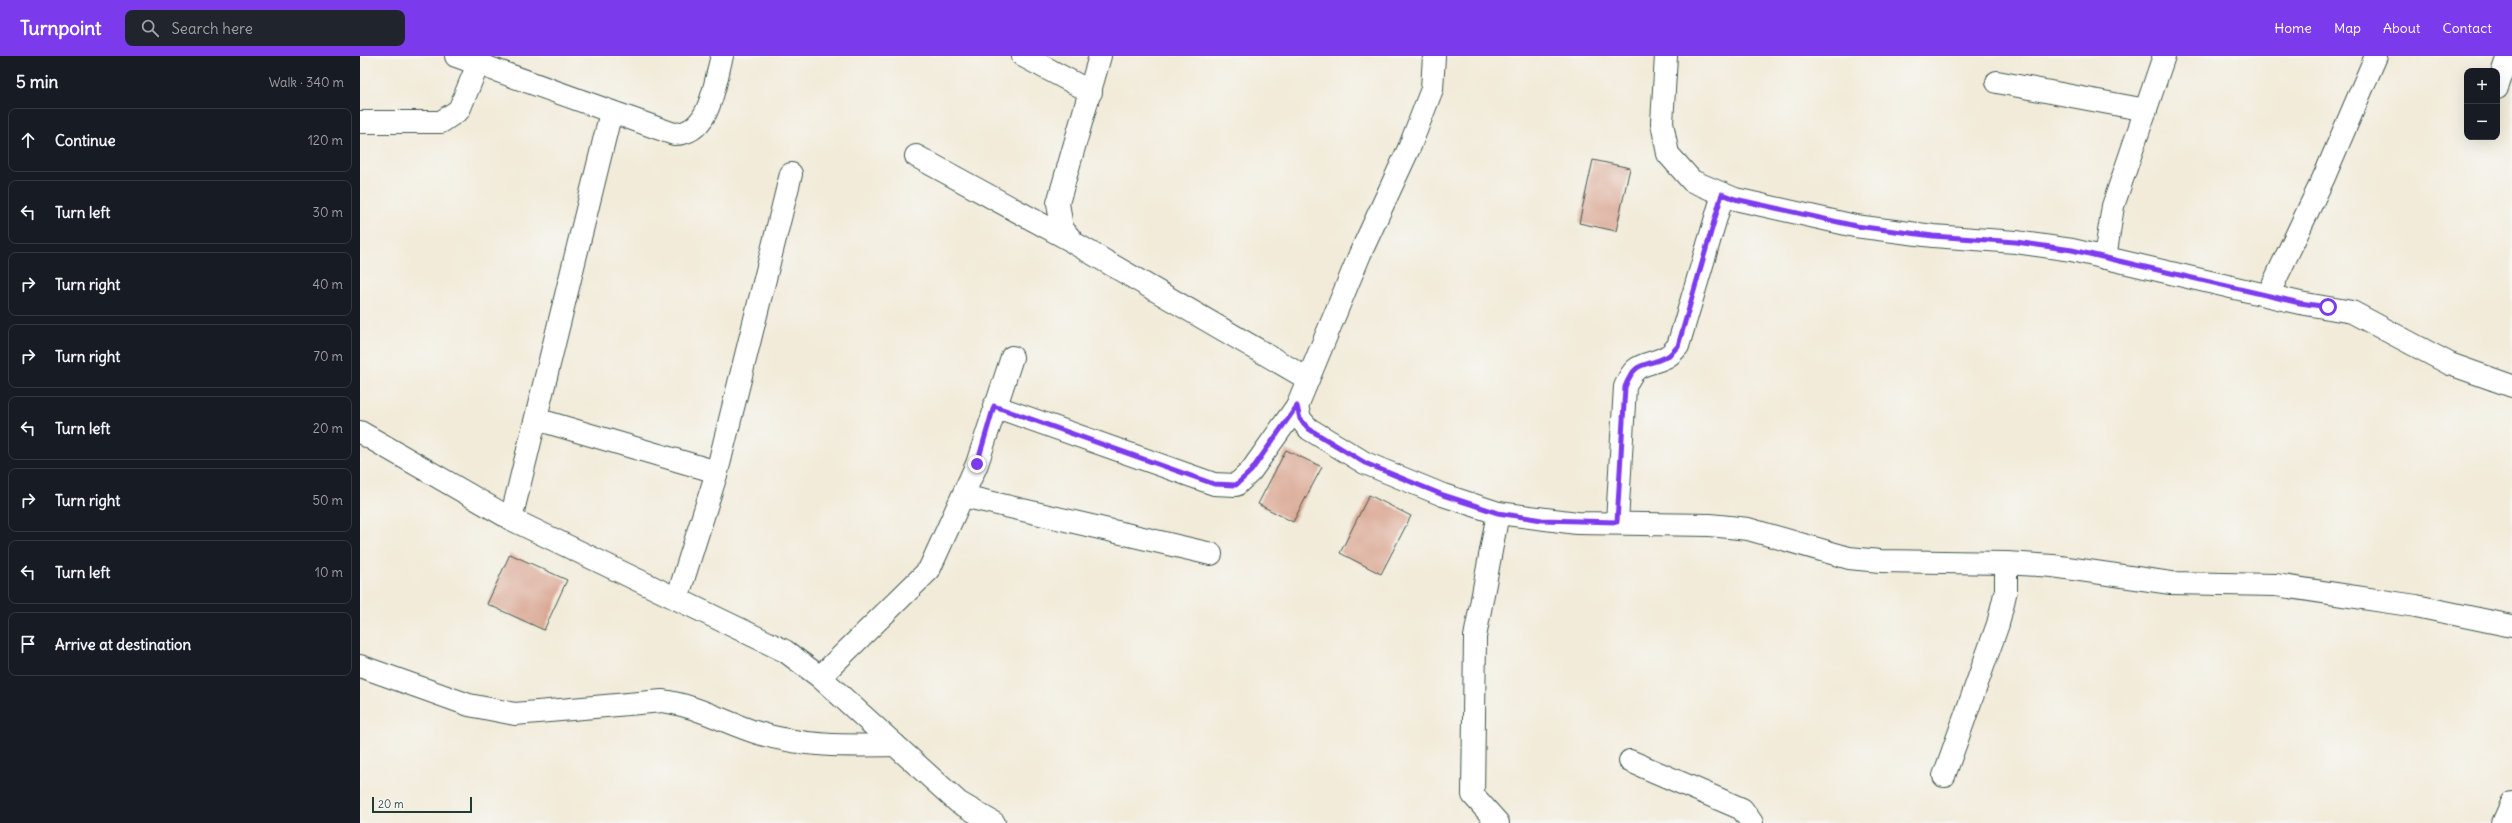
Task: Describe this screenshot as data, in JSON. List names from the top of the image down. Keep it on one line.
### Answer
{"scale_bar":"20 m","page":{"header":"Turnpoint","search":"Search here","nav":["Home","Map","About","Contact"],"heading":["5 min","Walk · 340 m"],"map_buttons":["+","−"],"list":[["Continue","120 m"],["Turn left","30 m"],["Turn right","40 m"],["Turn right","70 m"],["Turn left","20 m"],["Turn right","50 m"],["Turn left","10 m"],"Arrive at destination"],"scale":"20 m"}}
